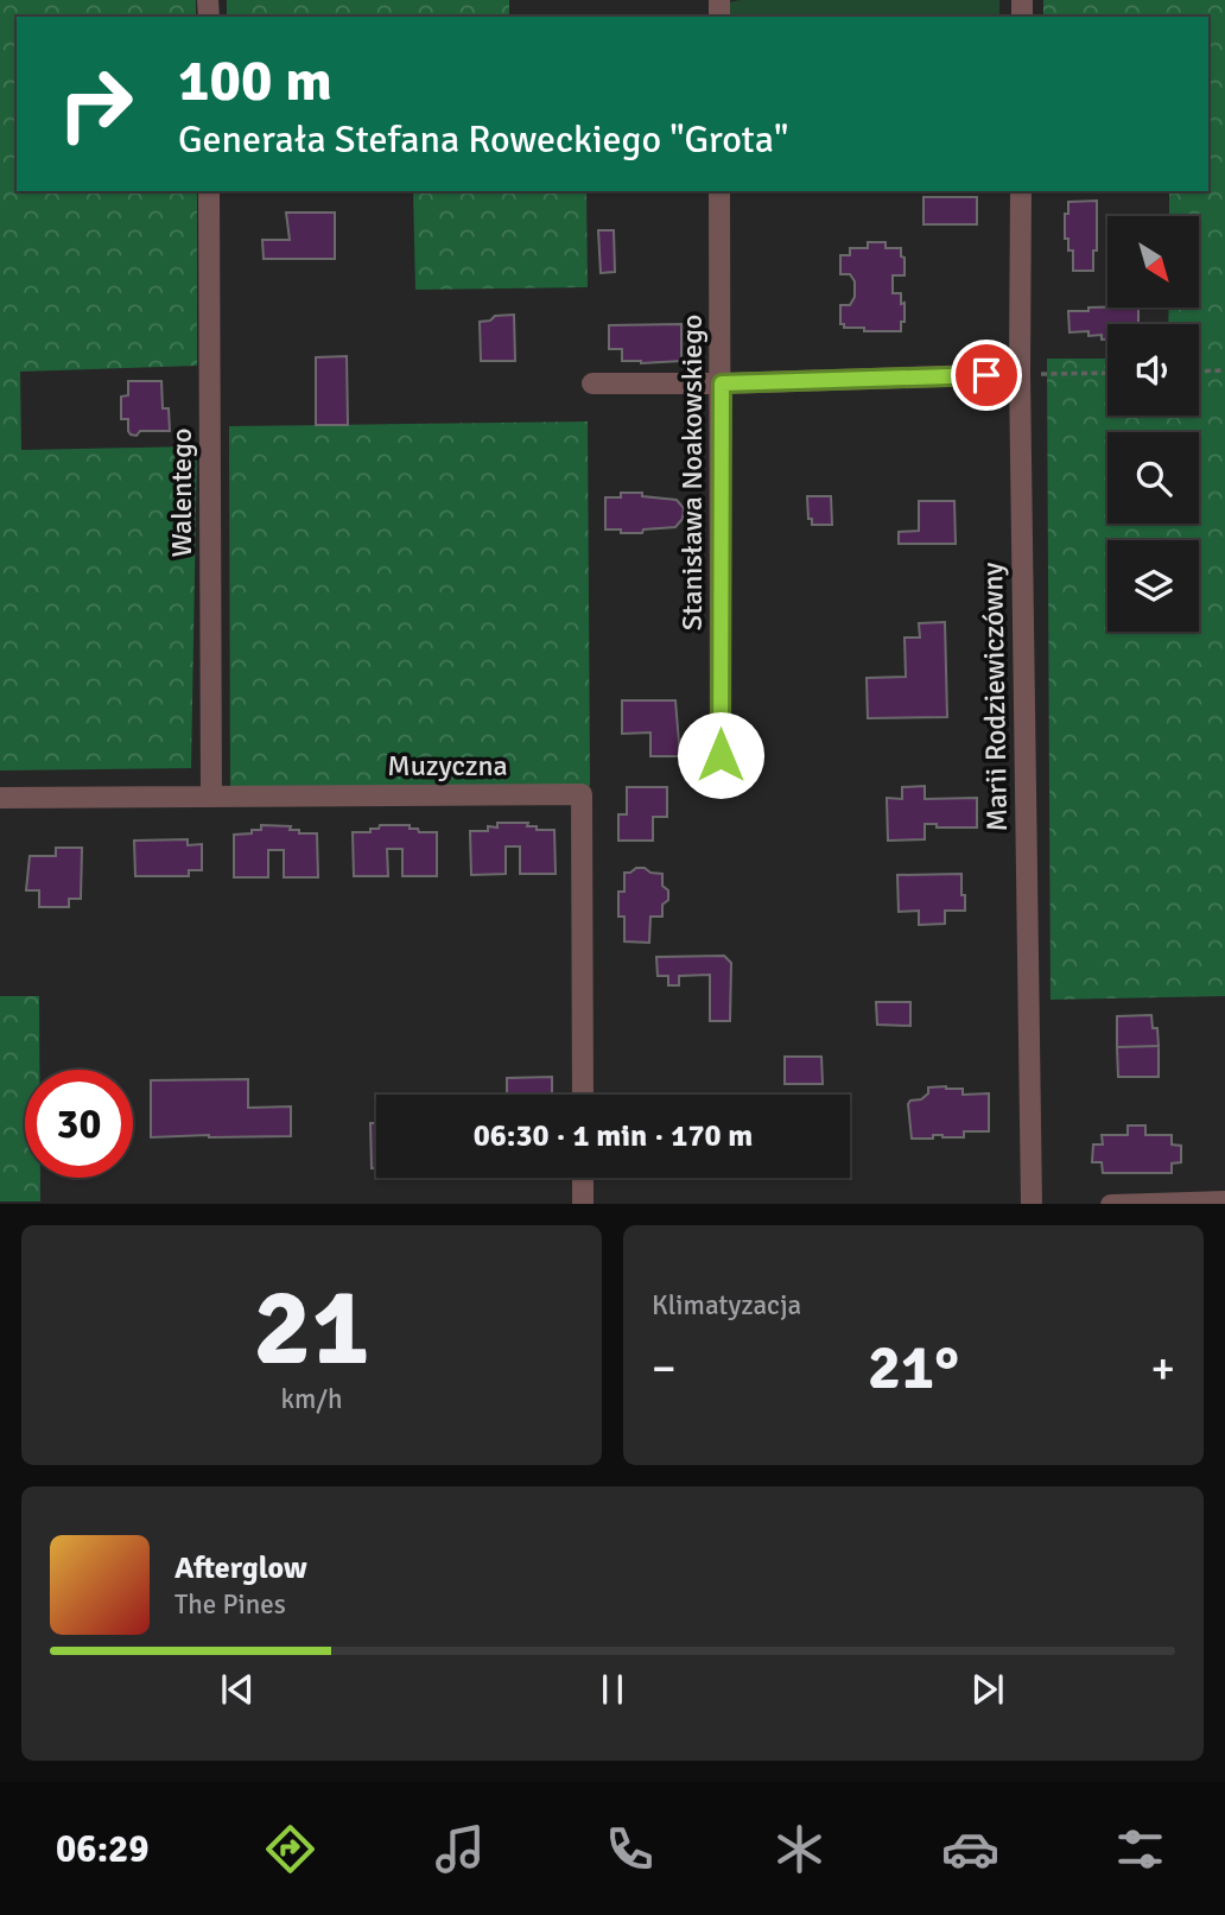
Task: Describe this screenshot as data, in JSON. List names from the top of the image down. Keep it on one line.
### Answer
{"streets":{"street":["Stanisława Noakowskiego","Walentego","Marii Rodziewiczówny","Muzyczna"]},"crossings":[["Walentego","Muzyczna"]],"north":"bottom right","page":{"turn":["100 m","Generała Stefana Roweckiego \"Grota\""],"limit":"30","trip":"06:30 · 1 min · 170 m","tile":[["21","km/h"],"Klimatyzacja"],"heat":["−","21°","+"],"song":["Afterglow","The Pines"],"tabs":"06:29"}}
